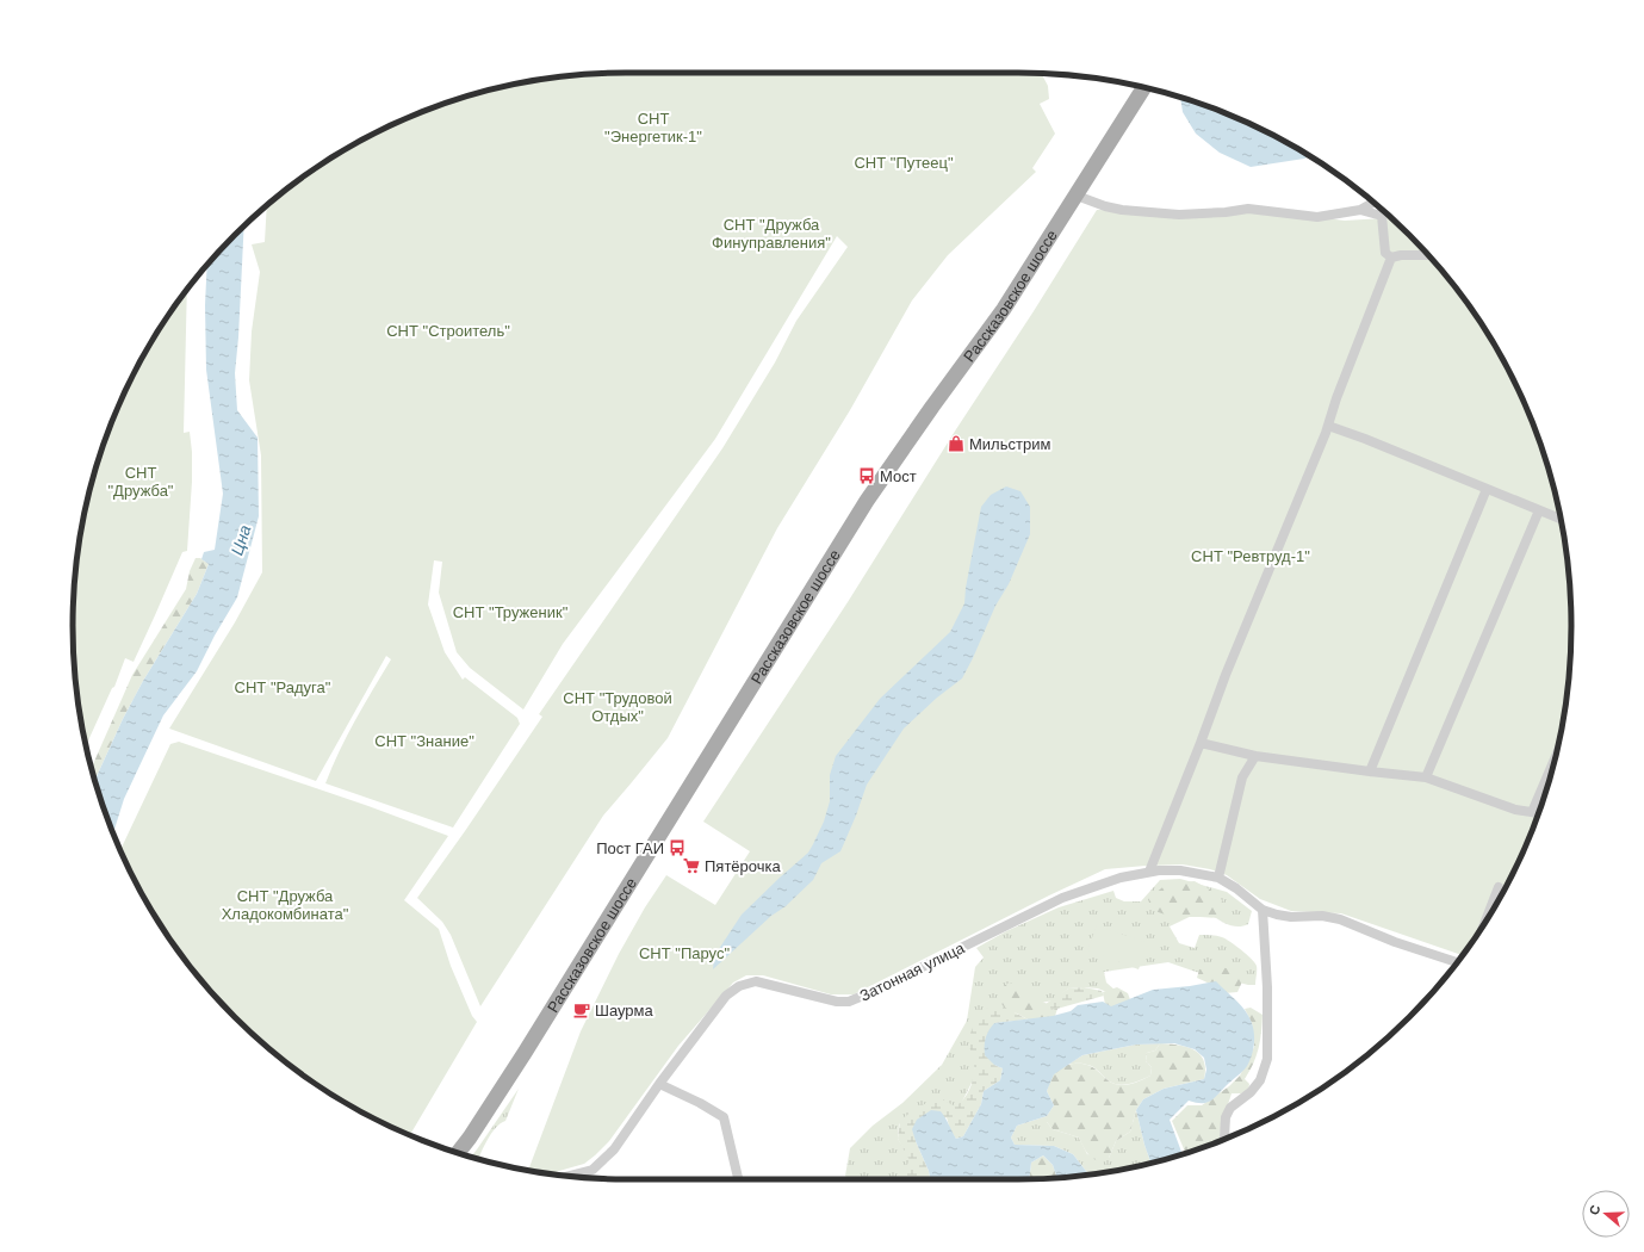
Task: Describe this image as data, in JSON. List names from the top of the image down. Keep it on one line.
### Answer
{"streets":{"main road":["Рассказовское шоссе"],"street":["Затонная улица"]},"water":["Цна"],"parks":["СНТ \"Энергетик-1\"","СНТ \"Путеец\"","СНТ \"Дружба Финуправления\"","СНТ \"Строитель\"","СНТ \"Дружба\"","СНТ \"Ревтруд-1\"","СНТ \"Труженик\"","СНТ \"Радуга\"","СНТ \"Трудовой Отдых\"","СНТ \"Знание\"","СНТ \"Дружба Хладокомбината\"","СНТ \"Парус\""],"places":{"shop":["Мильстрим"],"bus stop":["Мост","Пост ГАИ"],"supermarket":["Пятёрочка"],"cafe":["Шаурма"]},"north":"left"}
